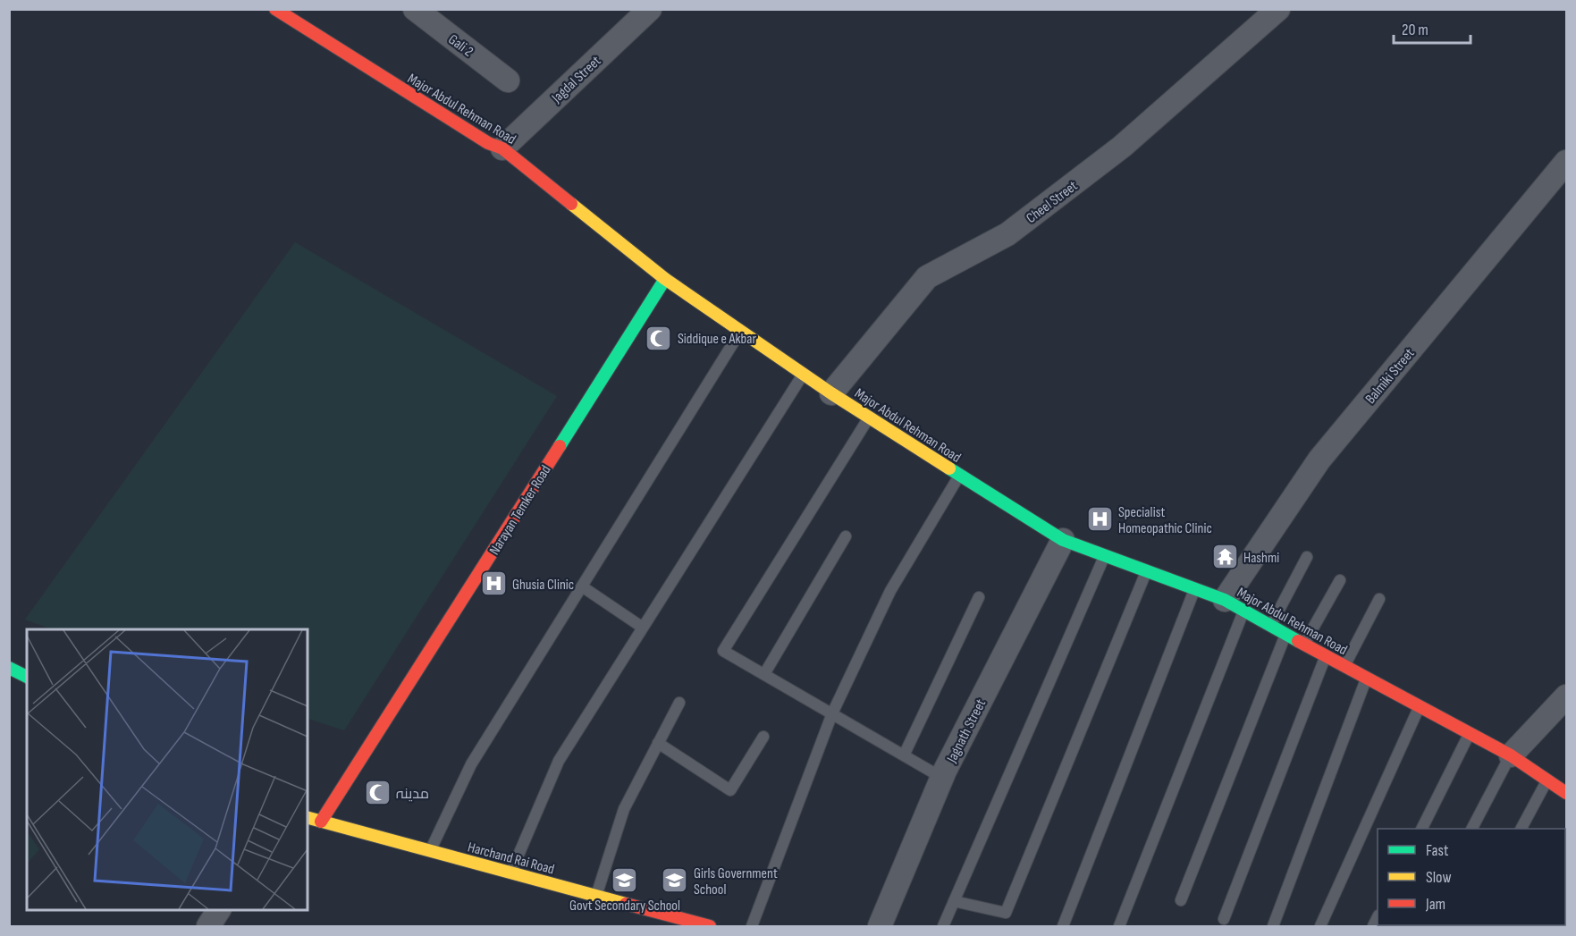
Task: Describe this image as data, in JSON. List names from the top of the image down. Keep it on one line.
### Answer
{"streets":{"street":["Gali 2","Jagdal Street","Major Abdul Rehman Road","Cheel Street","Balmiki Street","Narayan Temker Road","Jagnath Street","Harchand Rai Road"]},"crossings":[["Jagdal Street","Major Abdul Rehman Road"],["Major Abdul Rehman Road","Cheel Street"],["Major Abdul Rehman Road","Balmiki Street"],["Major Abdul Rehman Road","Narayan Temker Road"],["Major Abdul Rehman Road","Jagnath Street"],["Narayan Temker Road","Harchand Rai Road"]],"places":{"mosque":["Siddique e Akbar","مدینہ"],"hospital":["Specialist Homeopathic Clinic","Ghusia Clinic"],"temple":["Hashmi"],"school or university":["Govt Secondary School","Girls Government School"]},"legend":["Fast","Slow","Jam"],"scale_bar":"20 m"}
